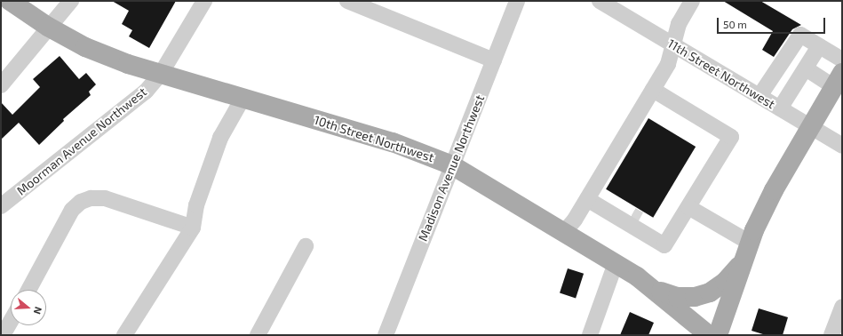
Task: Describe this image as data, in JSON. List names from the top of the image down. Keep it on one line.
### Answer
{"streets":{"main road":["10th Street Northwest"],"street":["11th Street Northwest","Moorman Avenue Northwest","Madison Avenue Northwest"]},"crossings":[["10th Street Northwest","Moorman Avenue Northwest"],["10th Street Northwest","Madison Avenue Northwest"]],"scale_bar":"50 m","north":"right"}
